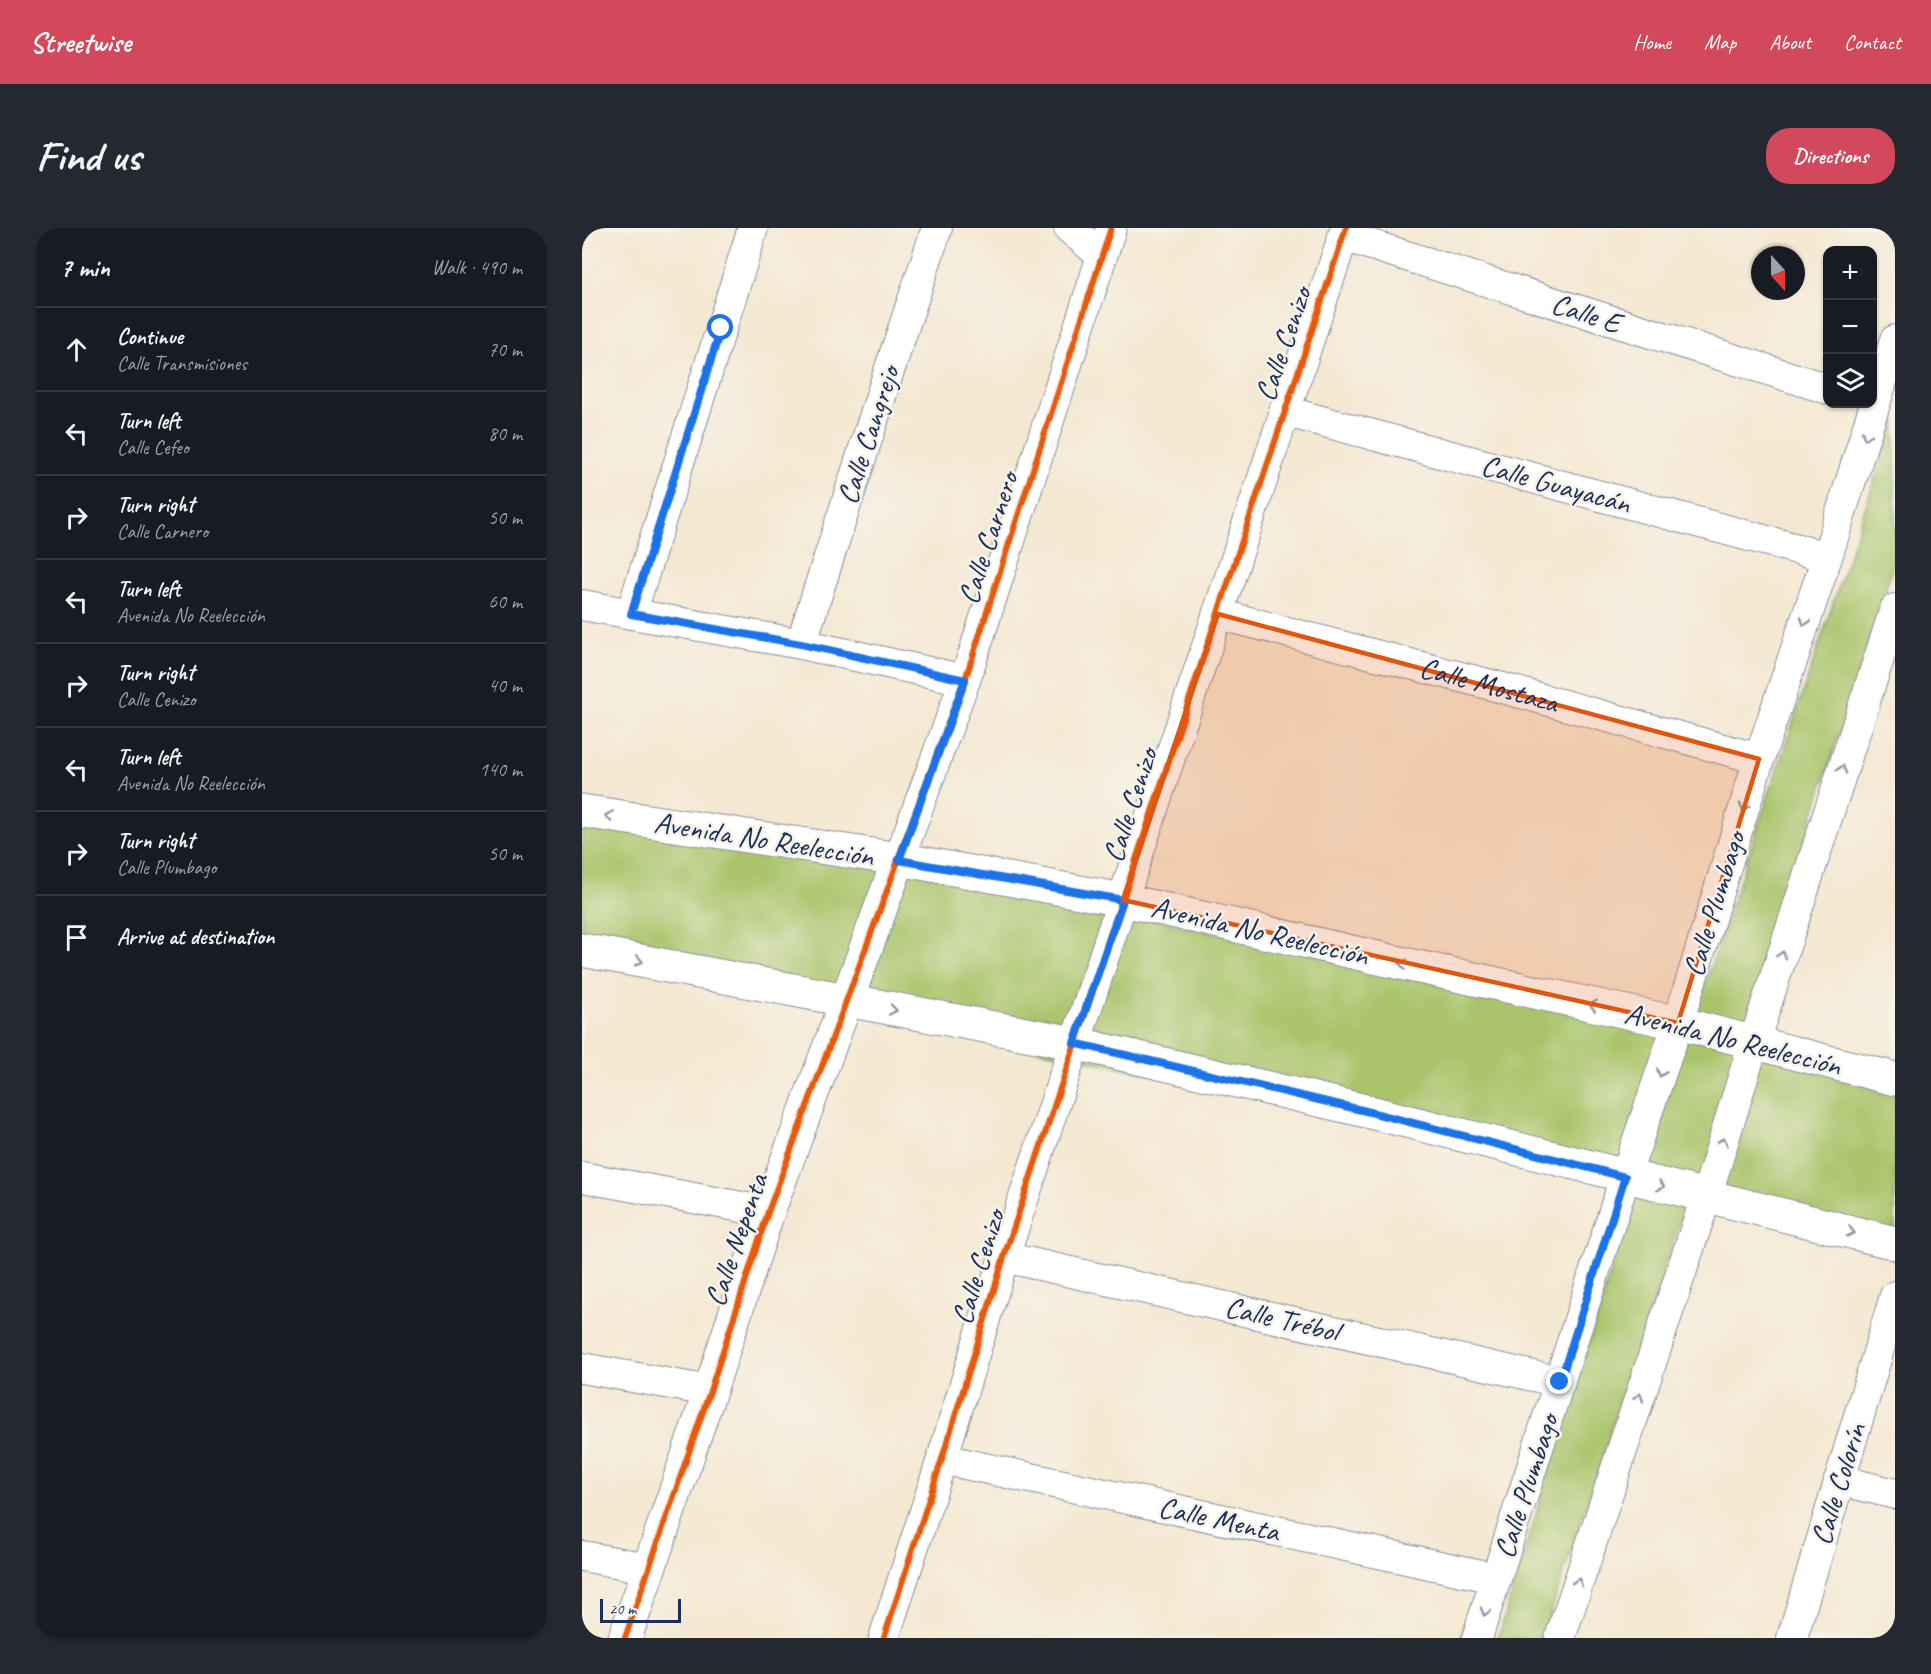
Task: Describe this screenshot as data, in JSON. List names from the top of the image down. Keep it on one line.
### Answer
{"streets":{"main road":["Avenida No Reelección","Calle Nepenta"],"street":["Calle E","Calle Cenizo","Calle Cangrejo","Calle Guayacán","Calle Carnero","Calle Mostaza","Calle Plumbago","Calle Trébol","Calle Colorín","Calle Menta"]},"crossings":[["Calle E","Calle Cenizo"],["Calle Cenizo","Calle Guayacán"],["Calle Cenizo","Calle Mostaza"],["Calle Cenizo","Avenida No Reelección"],["Calle Cenizo","Calle Trébol"],["Calle Cenizo","Calle Menta"],["Calle Guayacán","Calle Plumbago"],["Calle Carnero","Avenida No Reelección"],["Calle Carnero","Calle Nepenta"],["Calle Mostaza","Calle Plumbago"],["Avenida No Reelección","Calle Plumbago"],["Avenida No Reelección","Calle Nepenta"],["Calle Plumbago","Calle Trébol"],["Calle Plumbago","Calle Menta"]],"scale_bar":"20 m","north":"bottom","page":{"header":"Streetwise","nav":["Home","Map","About","Contact"],"buttons":"Directions","title":"Find us","heading":["7 min","Walk · 490 m"],"map_buttons":["+","−"],"list":[["Continue","Calle Transmisiones","70 m"],["Turn left","Calle Cefeo","80 m"],["Turn right","Calle Carnero","50 m"],["Turn left","Avenida No Reelección","60 m"],["Turn right","Calle Cenizo","40 m"],["Turn left","Avenida No Reelección","140 m"],["Turn right","Calle Plumbago","50 m"],"Arrive at destination"],"scale":"20 m"}}
